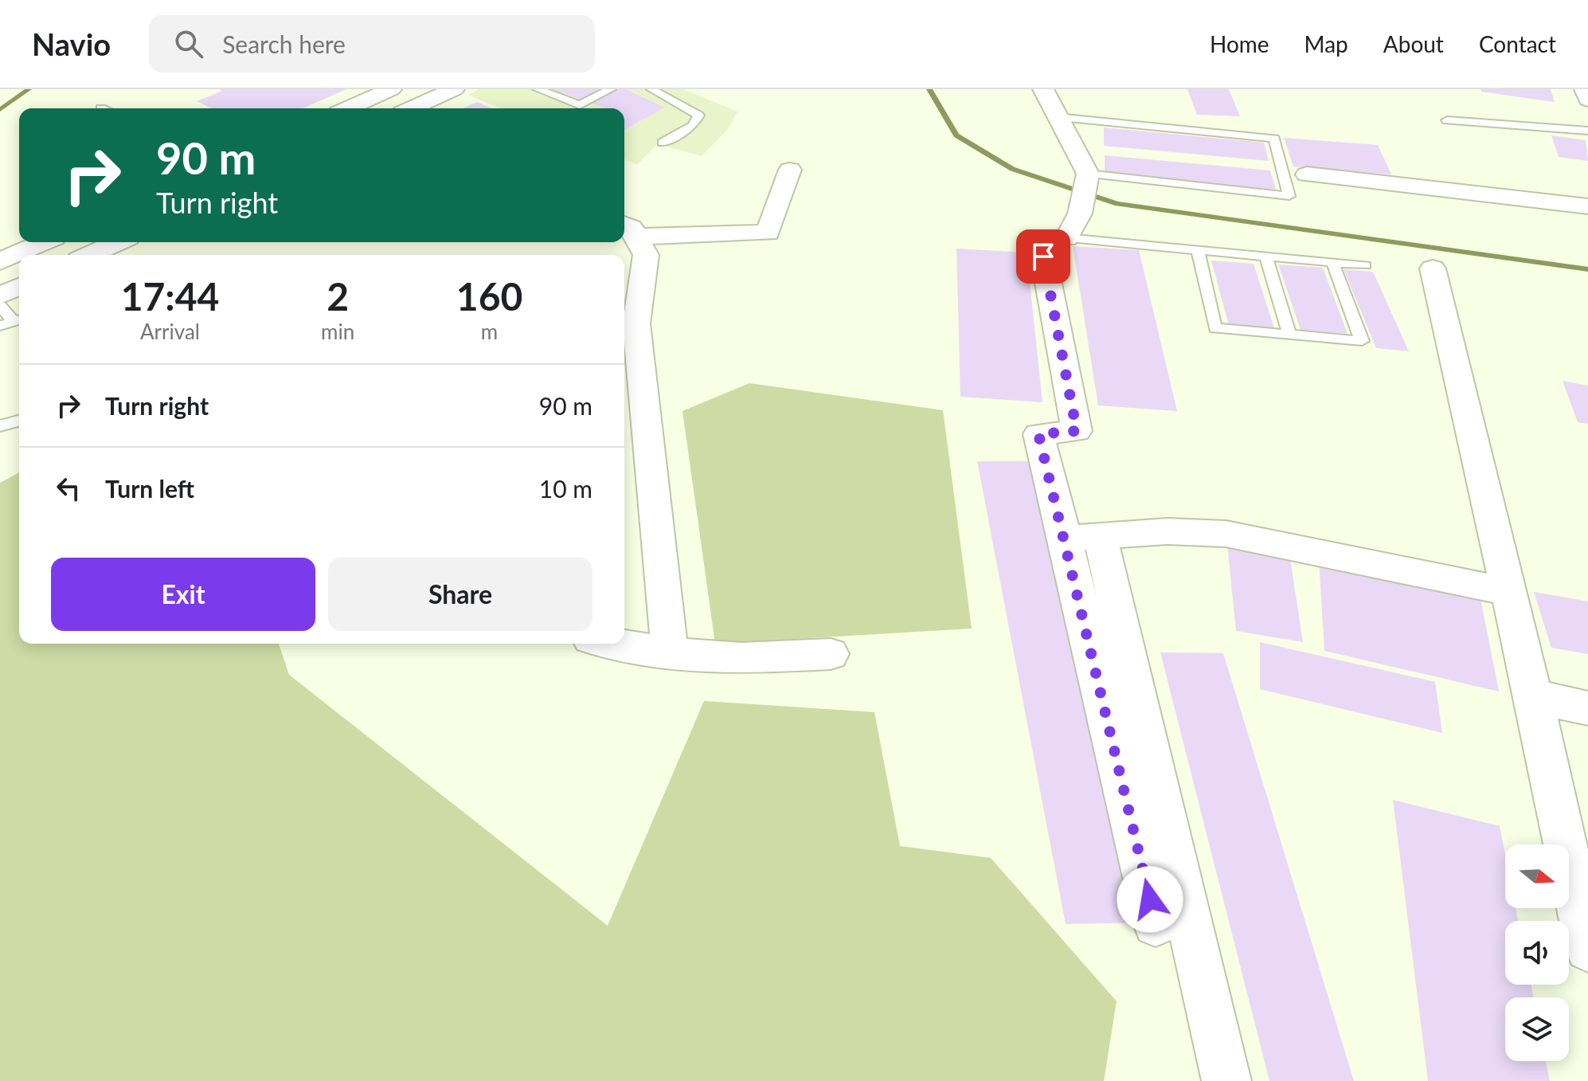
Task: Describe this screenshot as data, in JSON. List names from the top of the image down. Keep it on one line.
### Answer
{"north":"right","page":{"header":"Navio","search":"Search here","nav":["Home","Map","About","Contact"],"turn":["90 m","Turn right"],"eta":["17:44","Arrival","2","min","160","m"],"list":[{"name":"Turn right","value":"90 m"},{"name":"Turn left","value":"10 m"}],"buttons":["Exit","Share"]}}
